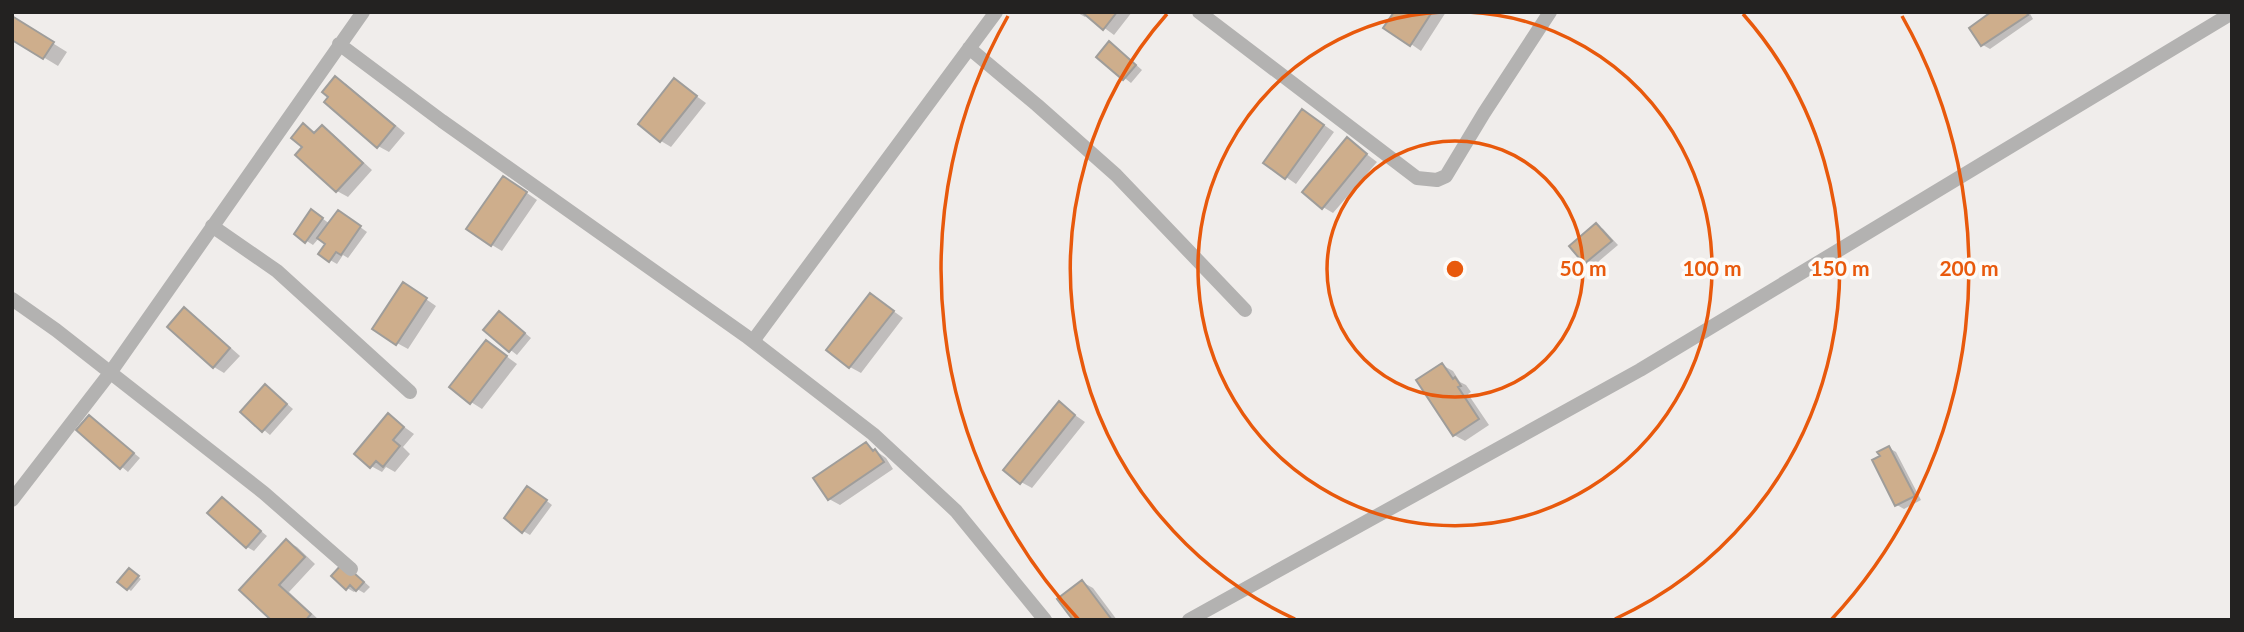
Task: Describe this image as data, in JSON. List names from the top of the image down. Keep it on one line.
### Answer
{"rings":["50 m","100 m","150 m","200 m"]}
